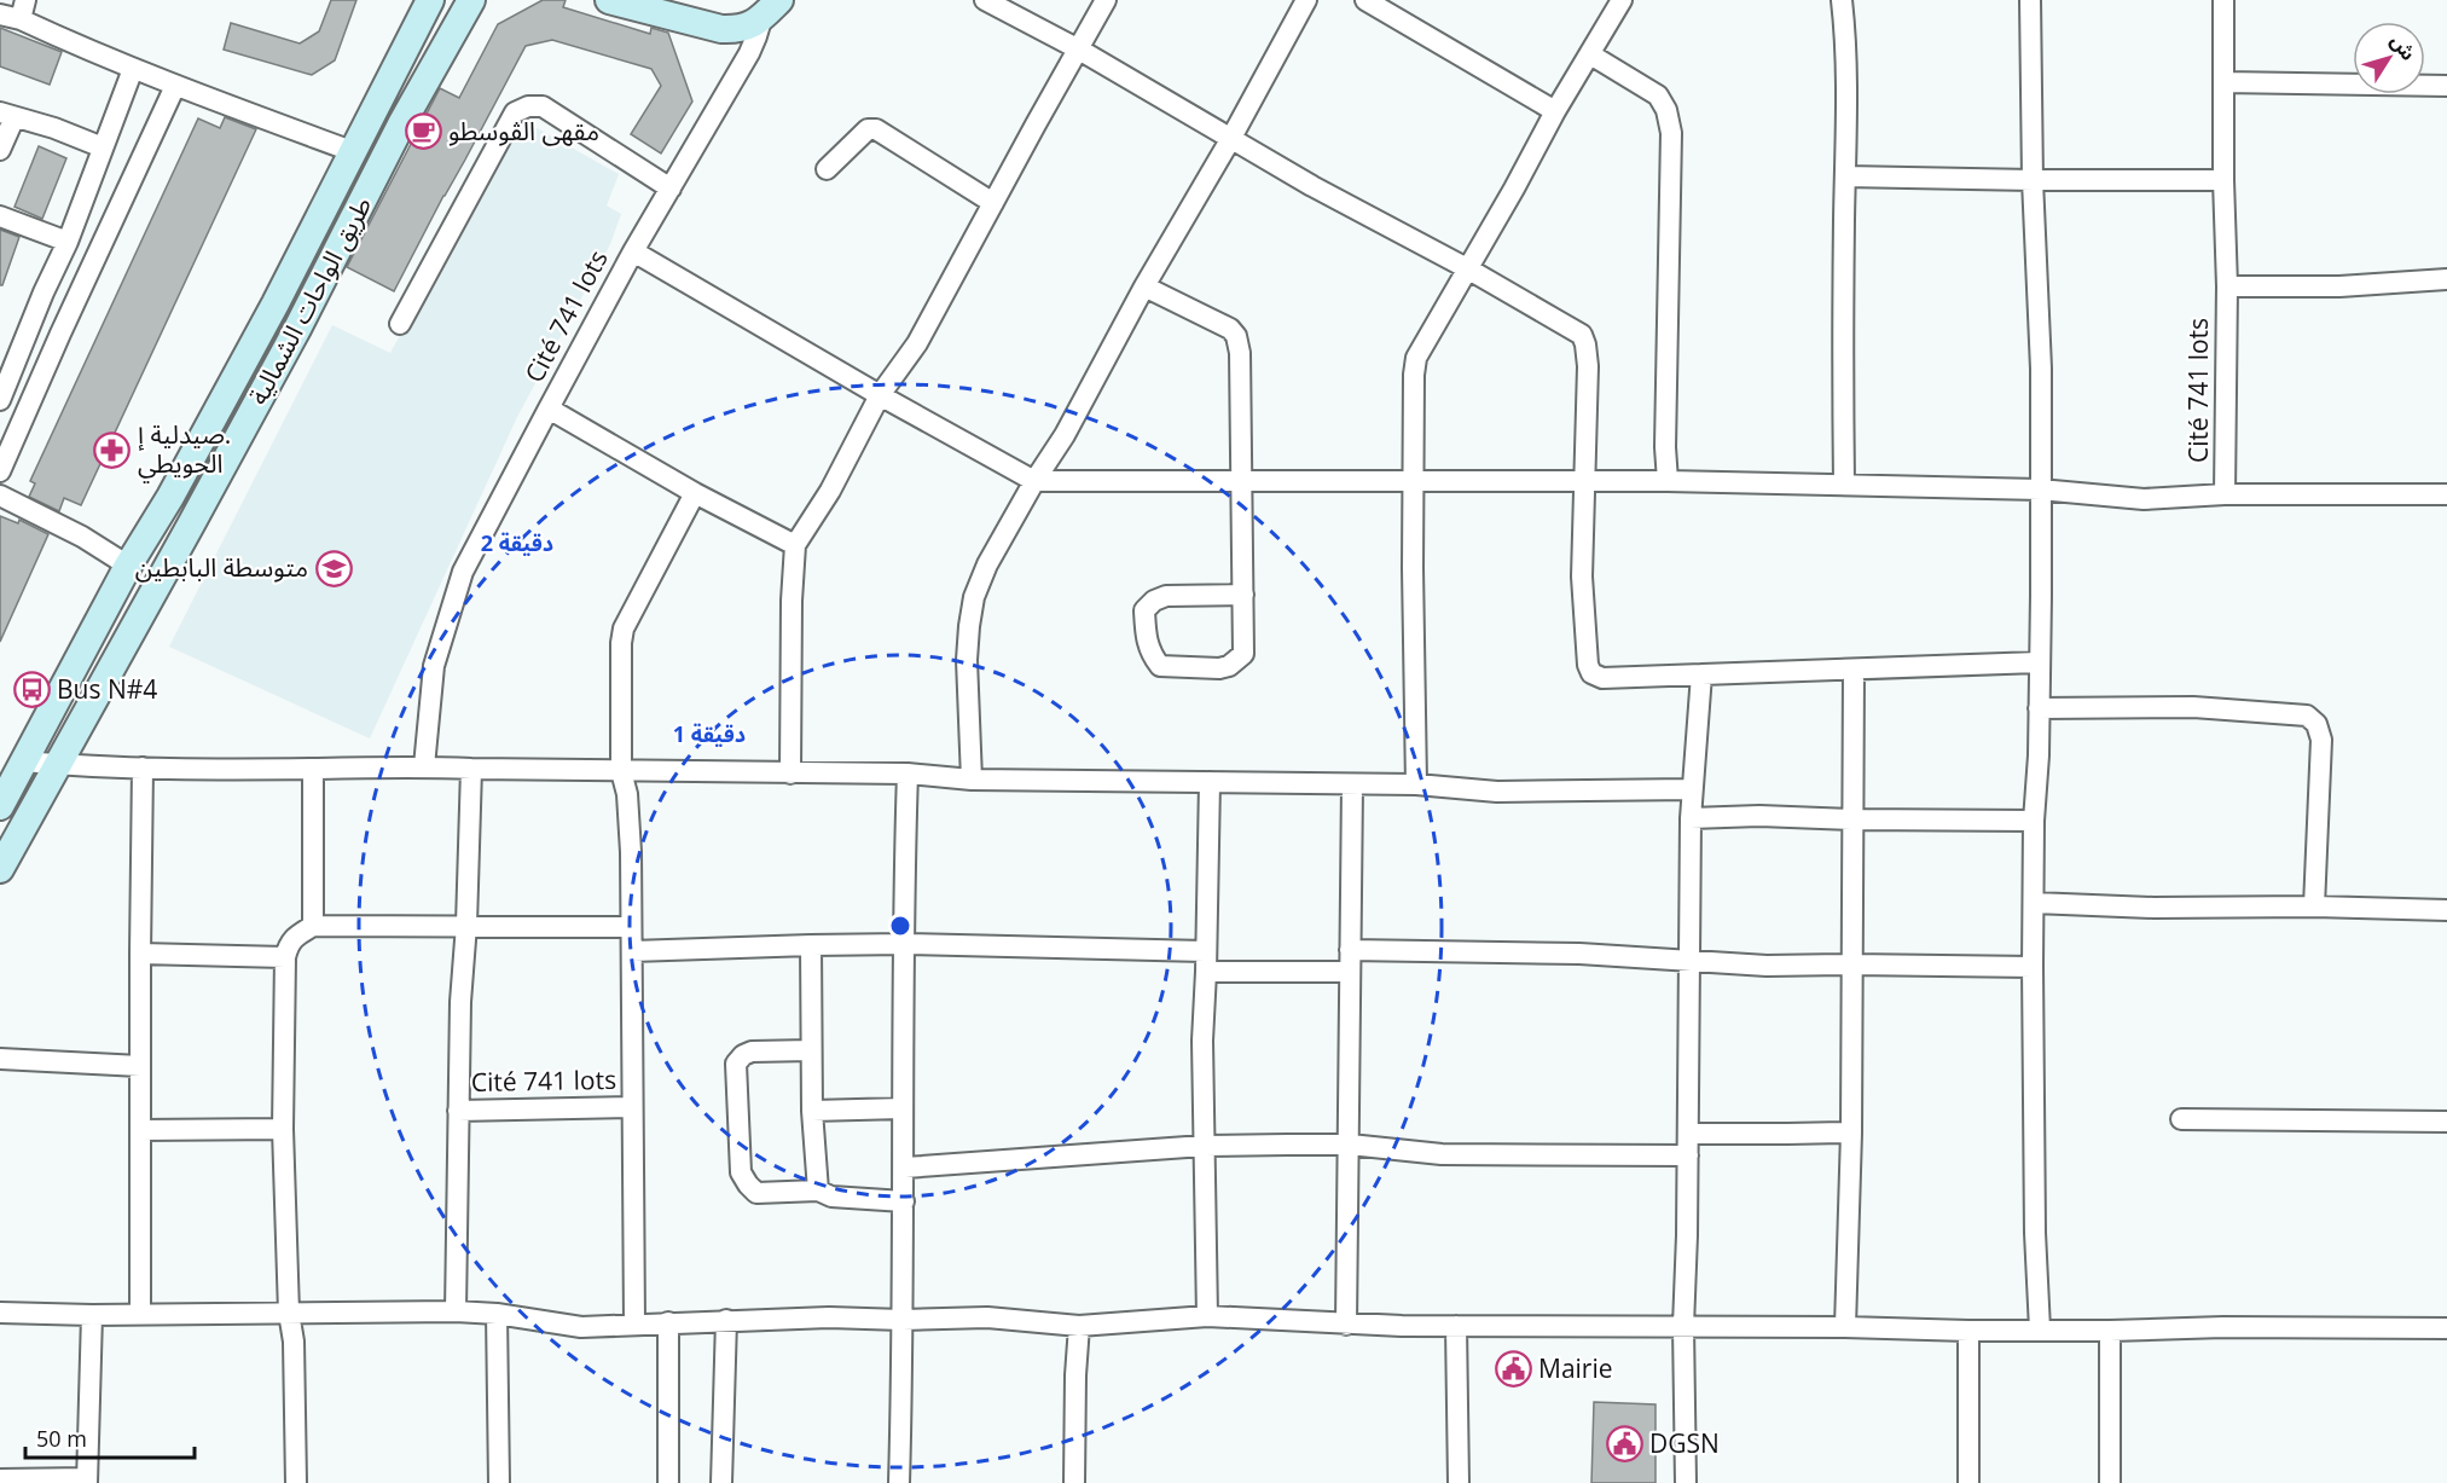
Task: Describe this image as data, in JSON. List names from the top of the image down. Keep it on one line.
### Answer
{"streets":{"main road":["طريق الواحات الشمالية"],"street":["Cité 741 lots"]},"places":{"cafe":["مقهى الڨوسطو"],"pharmacy":["صيدلية إ. الحويطي"],"school or university":["متوسطة البابطين"],"bus stop":["Bus N#4"],"public building":["Mairie","DGSN"]},"scale_bar":"50 m","north":"top right","rings":["2 دقيقة","1 دقيقة"]}
